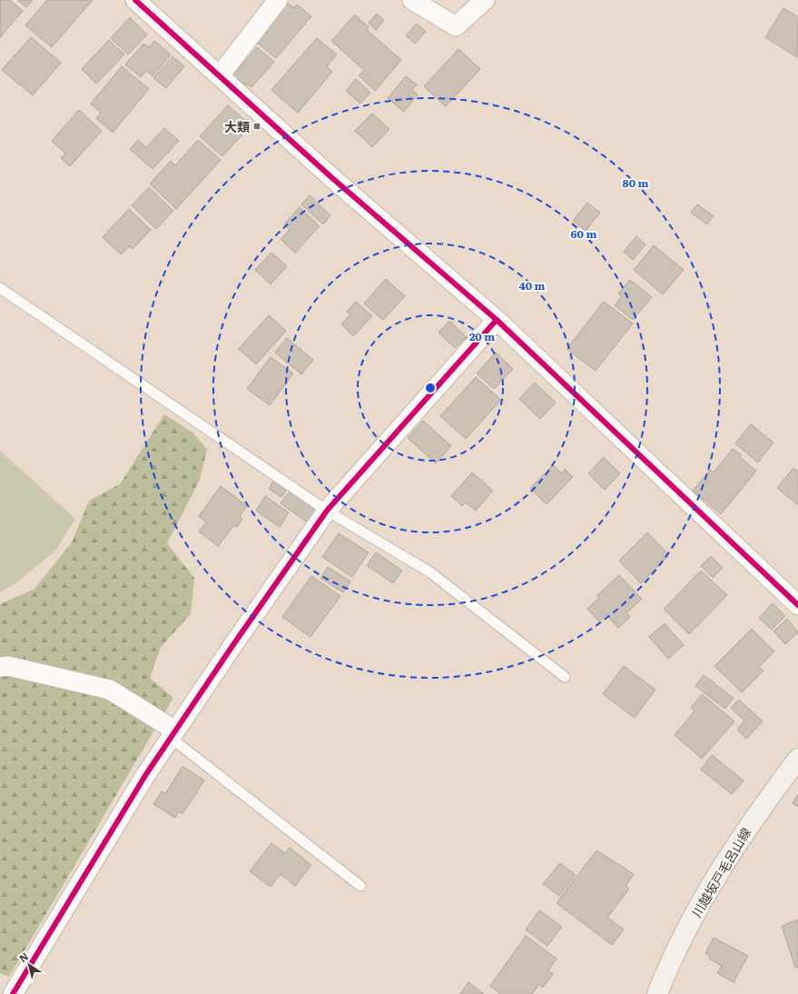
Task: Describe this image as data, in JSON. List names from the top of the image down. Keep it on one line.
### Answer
{"streets":{"main road":["川越坂戸毛呂山線"]},"places":{"transit":["大類"]},"north":"top left","rings":["80 m","60 m","40 m","20 m"]}
